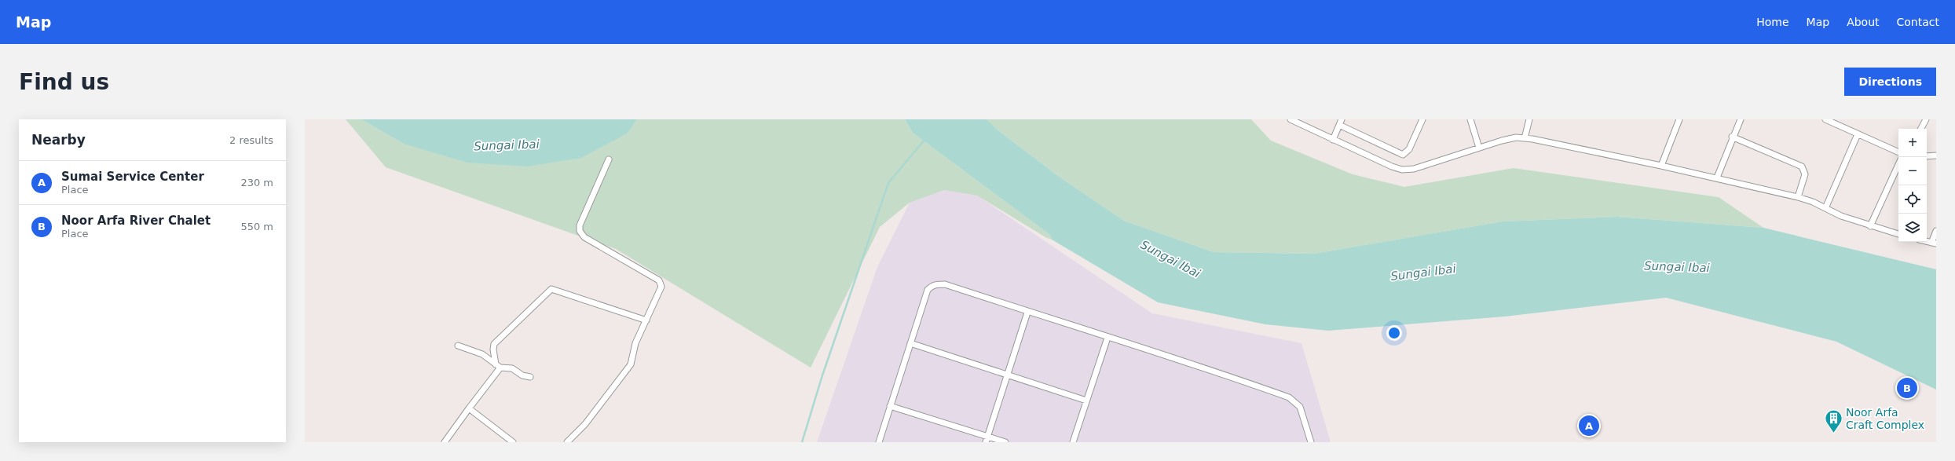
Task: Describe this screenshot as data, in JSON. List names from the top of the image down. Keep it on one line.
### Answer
{"water":["Sungai Ibai"],"places":{"building":["Noor Arfa Craft Complex"]},"page":{"header":"Map","nav":["Home","Map","About","Contact"],"buttons":"Directions","title":"Find us","heading":["Nearby","2 results"],"map_buttons":["+","−"],"list":[{"mark":"A","name":"Sumai Service Center","note":"Place","value":"230 m"},{"mark":"B","name":"Noor Arfa River Chalet","note":"Place","value":"550 m"}],"pins":["B","A"]}}
